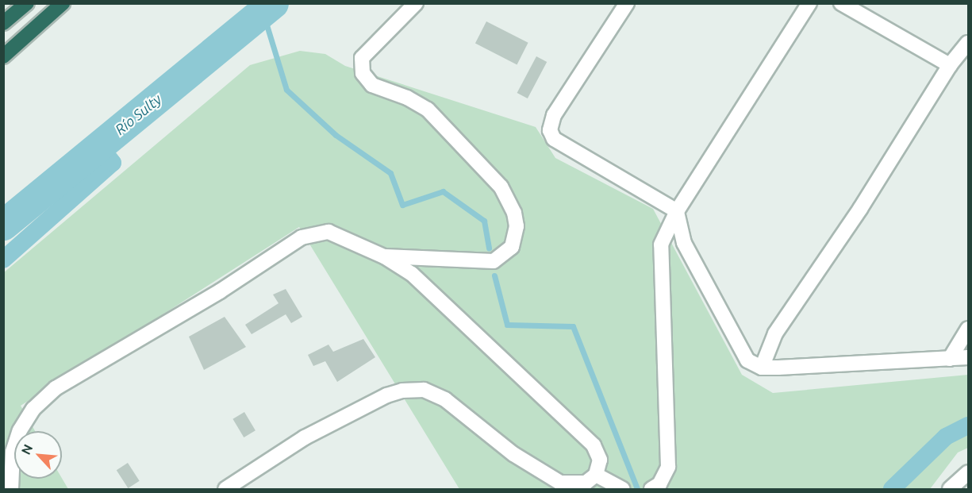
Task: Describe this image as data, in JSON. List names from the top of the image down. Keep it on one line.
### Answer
{"water":["Río Sulty"],"north":"top left"}
